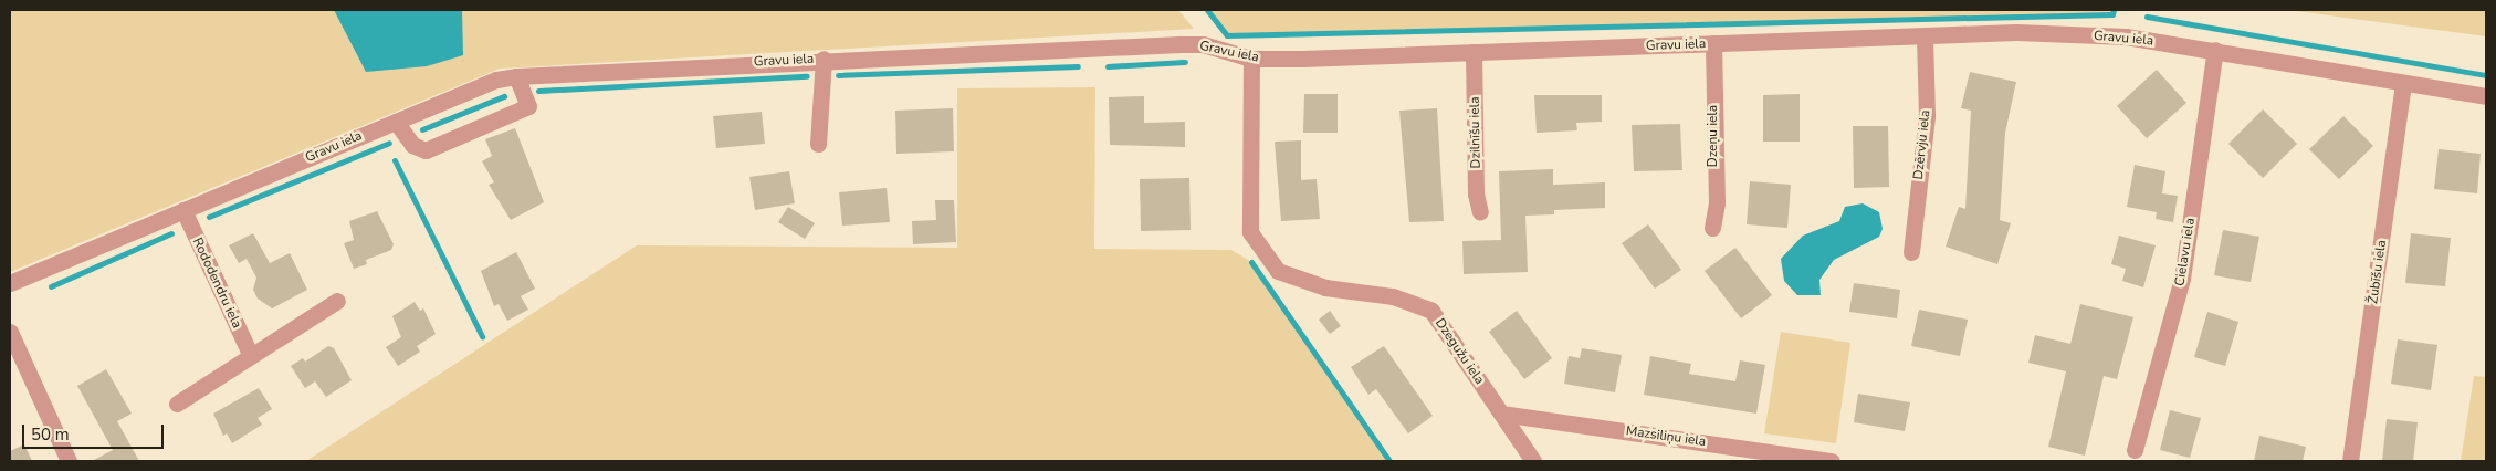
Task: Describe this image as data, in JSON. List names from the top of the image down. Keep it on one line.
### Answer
{"streets":{"street":["Gravu iela","Dzilnīšu iela","Dzeņu iela","Dzērvju iela","Cielavu iela","Žubīšu iela","Rododendru iela","Dzegužu iela","Mazsiliņu iela"]},"crossings":[["Gravu iela","Dzilnīšu iela"],["Gravu iela","Dzeņu iela"],["Gravu iela","Dzērvju iela"],["Gravu iela","Cielavu iela"],["Gravu iela","Žubīšu iela"],["Gravu iela","Rododendru iela"],["Gravu iela","Dzegužu iela"],["Dzegužu iela","Mazsiliņu iela"]],"scale_bar":"50 m"}
